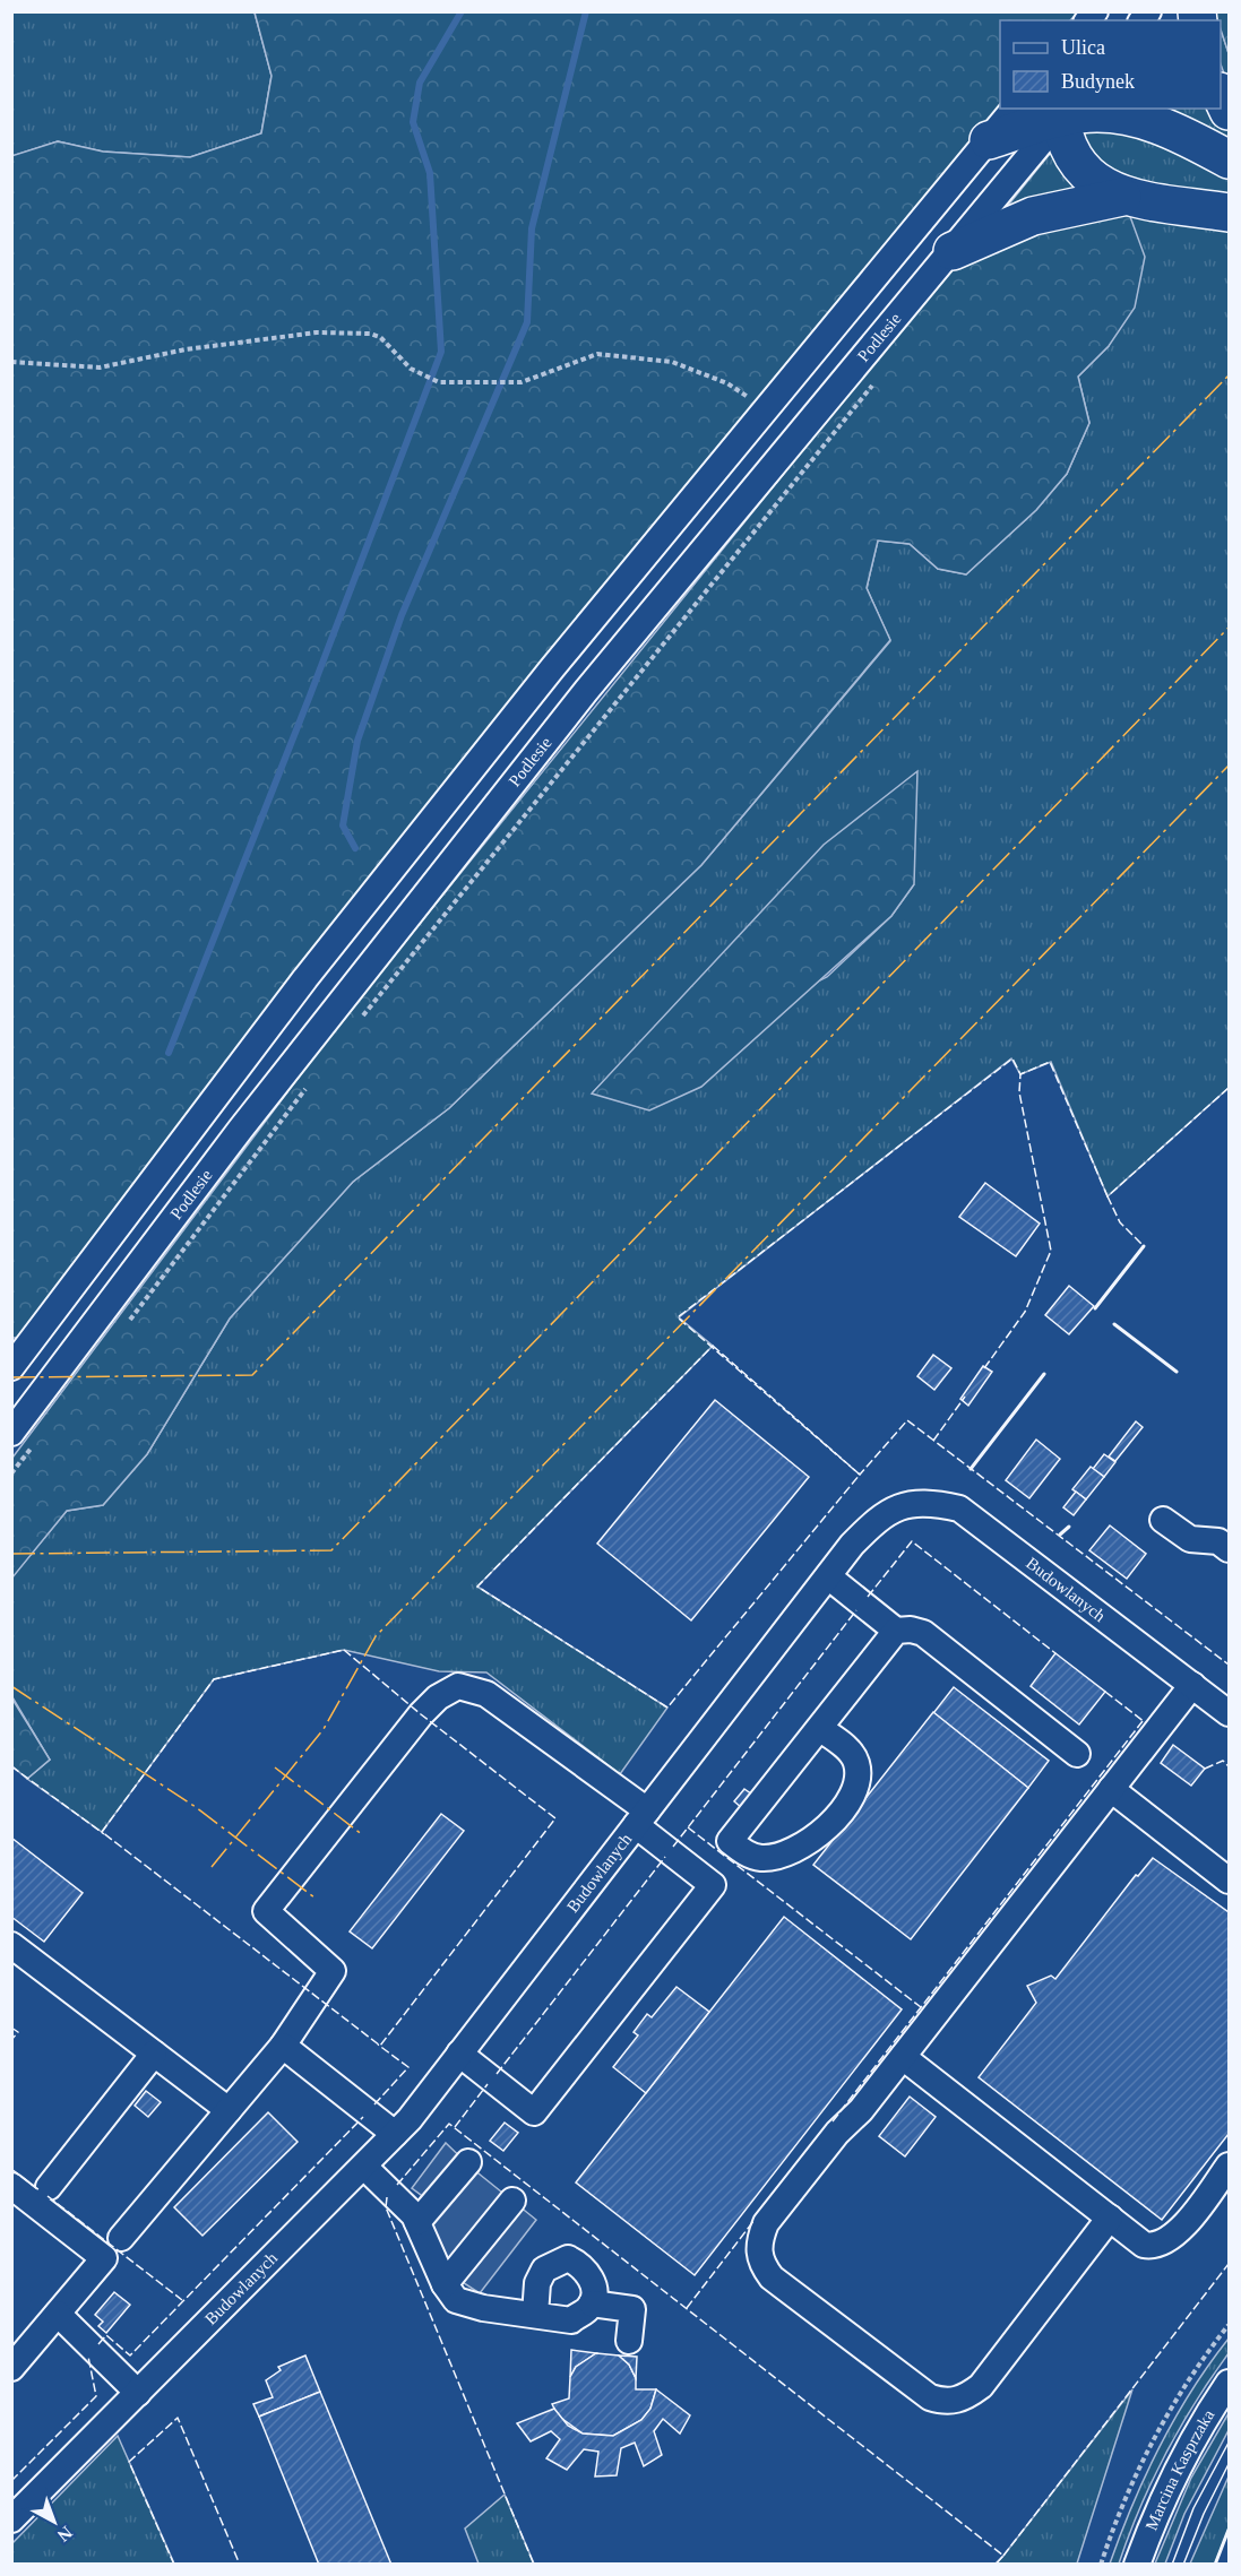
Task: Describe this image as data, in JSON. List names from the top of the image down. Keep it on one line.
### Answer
{"streets":{"street":["Podlesie","Budowlanych","Marcina Kasprzaka"]},"legend":["Ulica","Budynek"],"north":"bottom right"}
